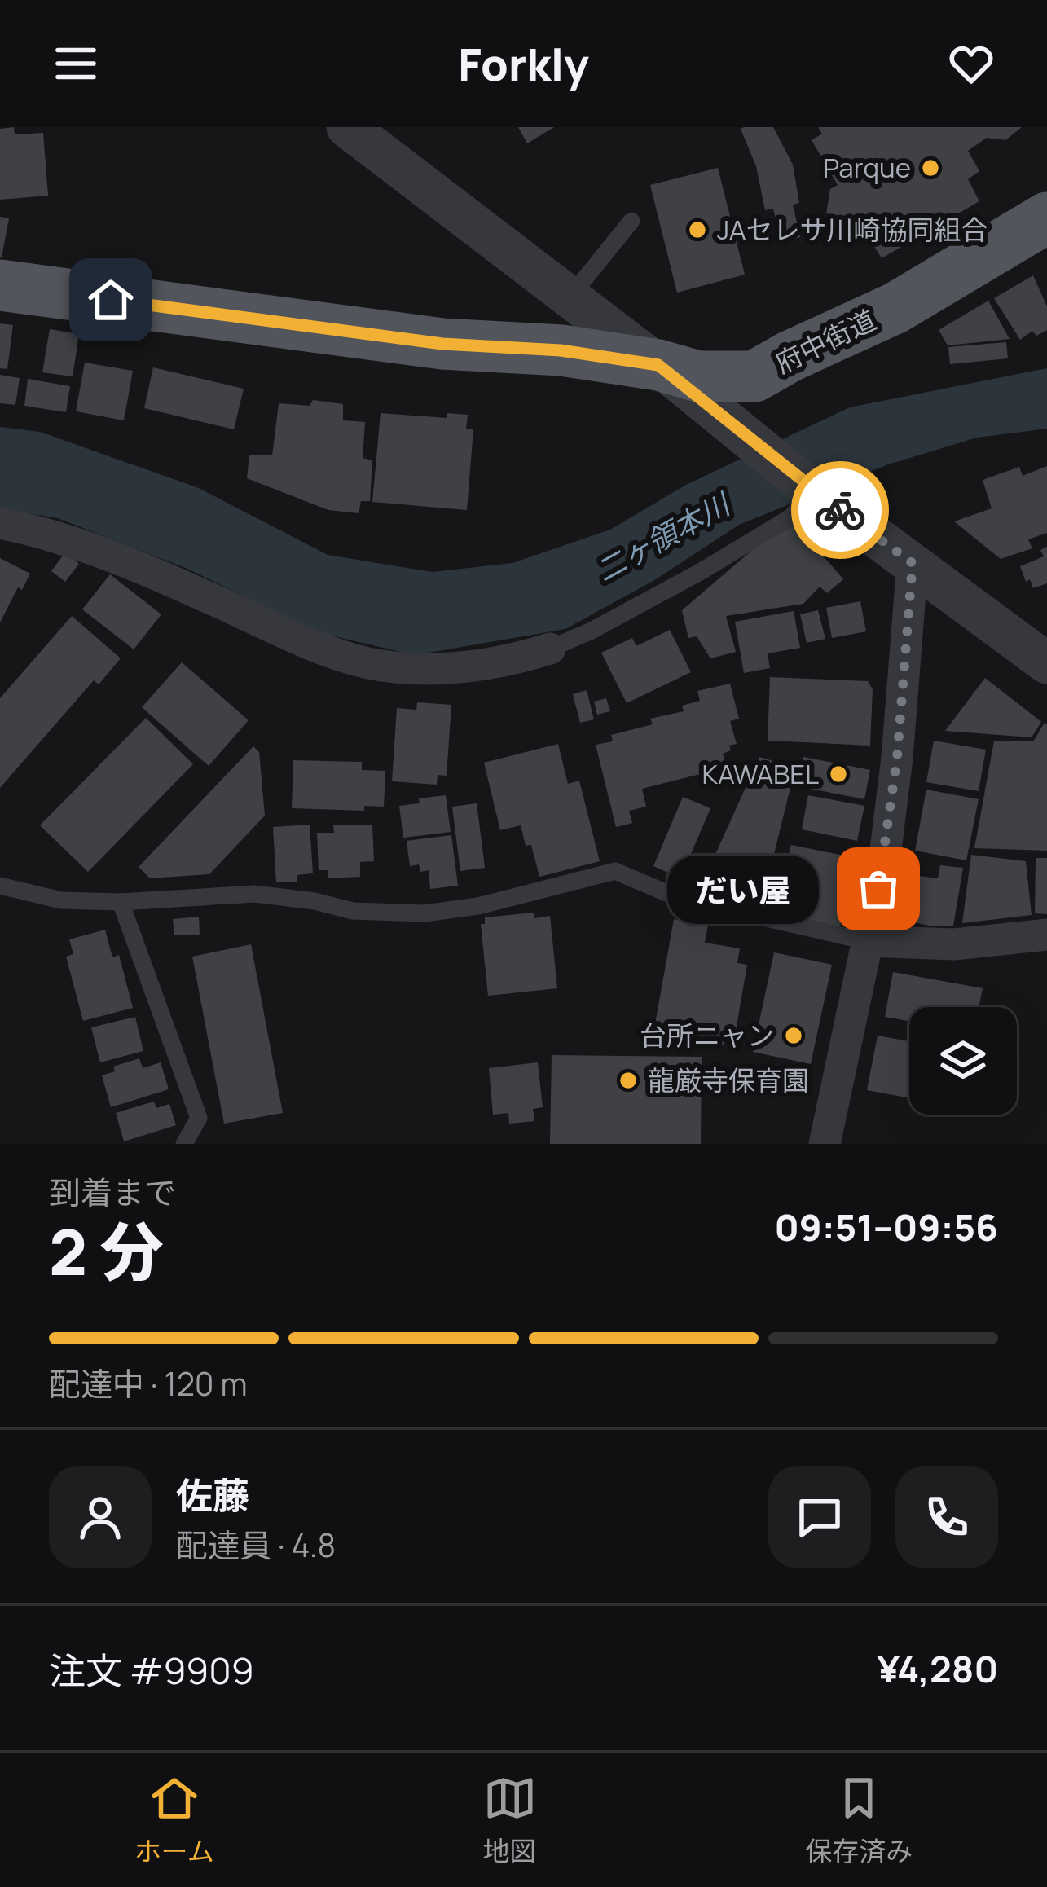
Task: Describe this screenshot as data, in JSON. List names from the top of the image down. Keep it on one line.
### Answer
{"streets":{"main road":["府中街道"]},"water":["二ヶ領本川"],"places":["Parque","JAセレサ川崎協同組合","KAWABEL","だい屋","台所ニャン","龍厳寺保育園"],"page":{"header":"Forkly","bubble":"だい屋","heading":["2 分","到着まで","09:51–09:56"],"panel":["佐藤","配達員 · 4.8","注文 #9909","¥4,280"],"bar":"配達中 · 120 m","tabs":["ホーム","地図","保存済み"]}}
